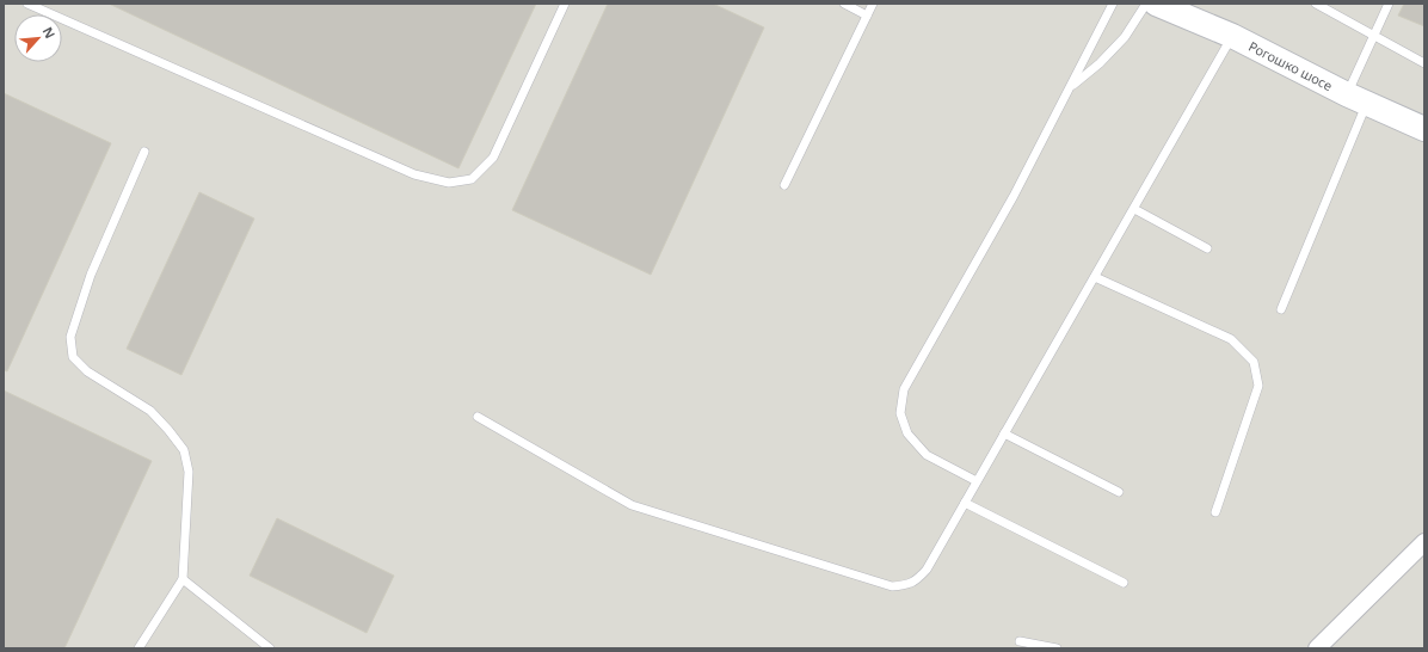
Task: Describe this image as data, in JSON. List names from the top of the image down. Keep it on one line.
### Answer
{"streets":{"main road":["Рогошко шосе"]},"north":"top right"}
